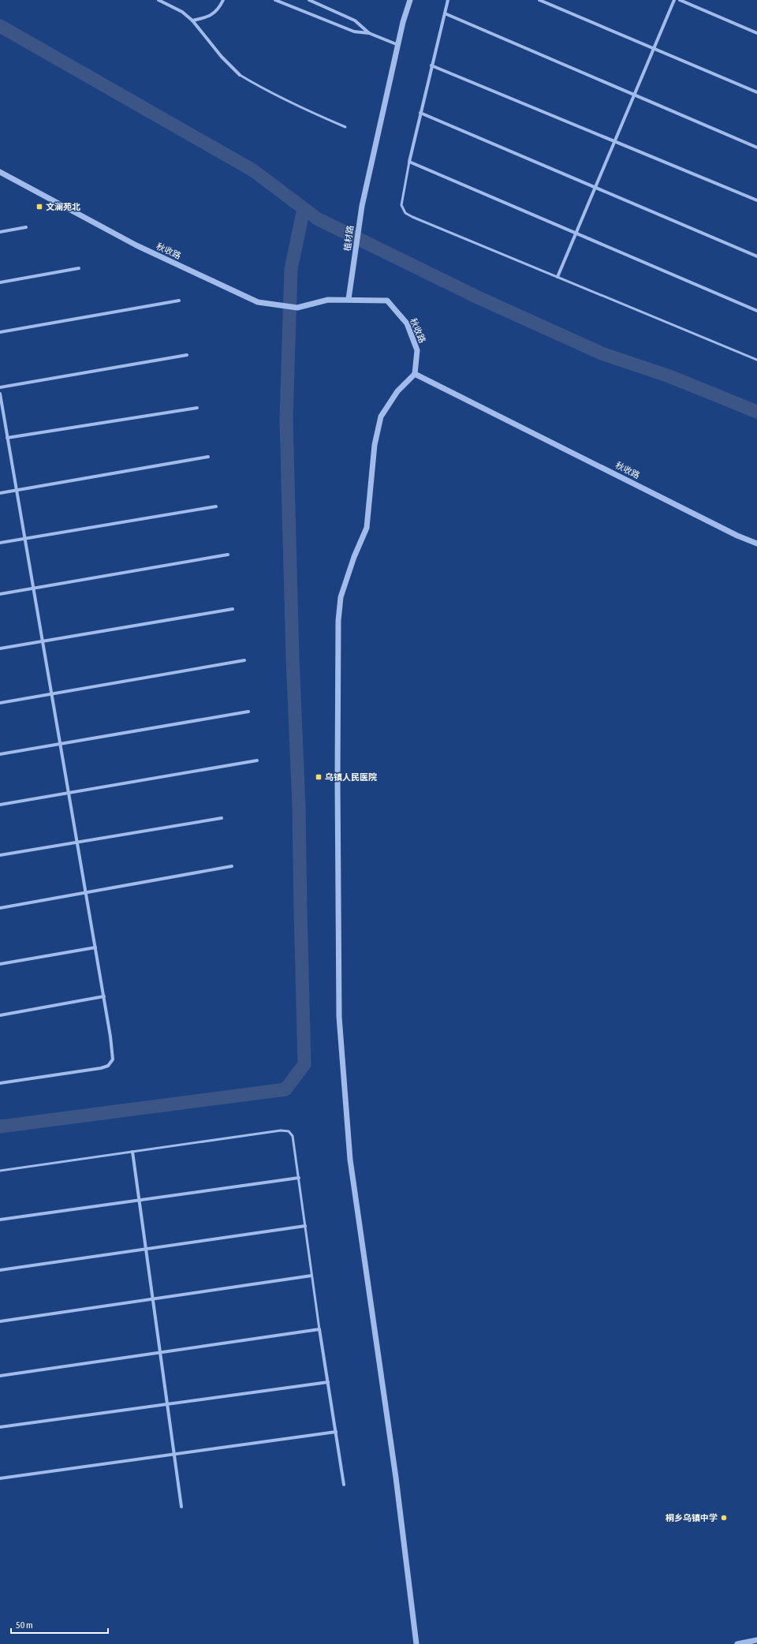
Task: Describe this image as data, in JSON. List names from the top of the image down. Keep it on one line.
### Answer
{"streets":{"street":["植材路","秋收路"]},"crossings":[["植材路","秋收路"]],"places":{"transit":["文澜苑北","乌镇人民医院"],"other":["桐乡乌镇中学"]},"scale_bar":"50 m"}
